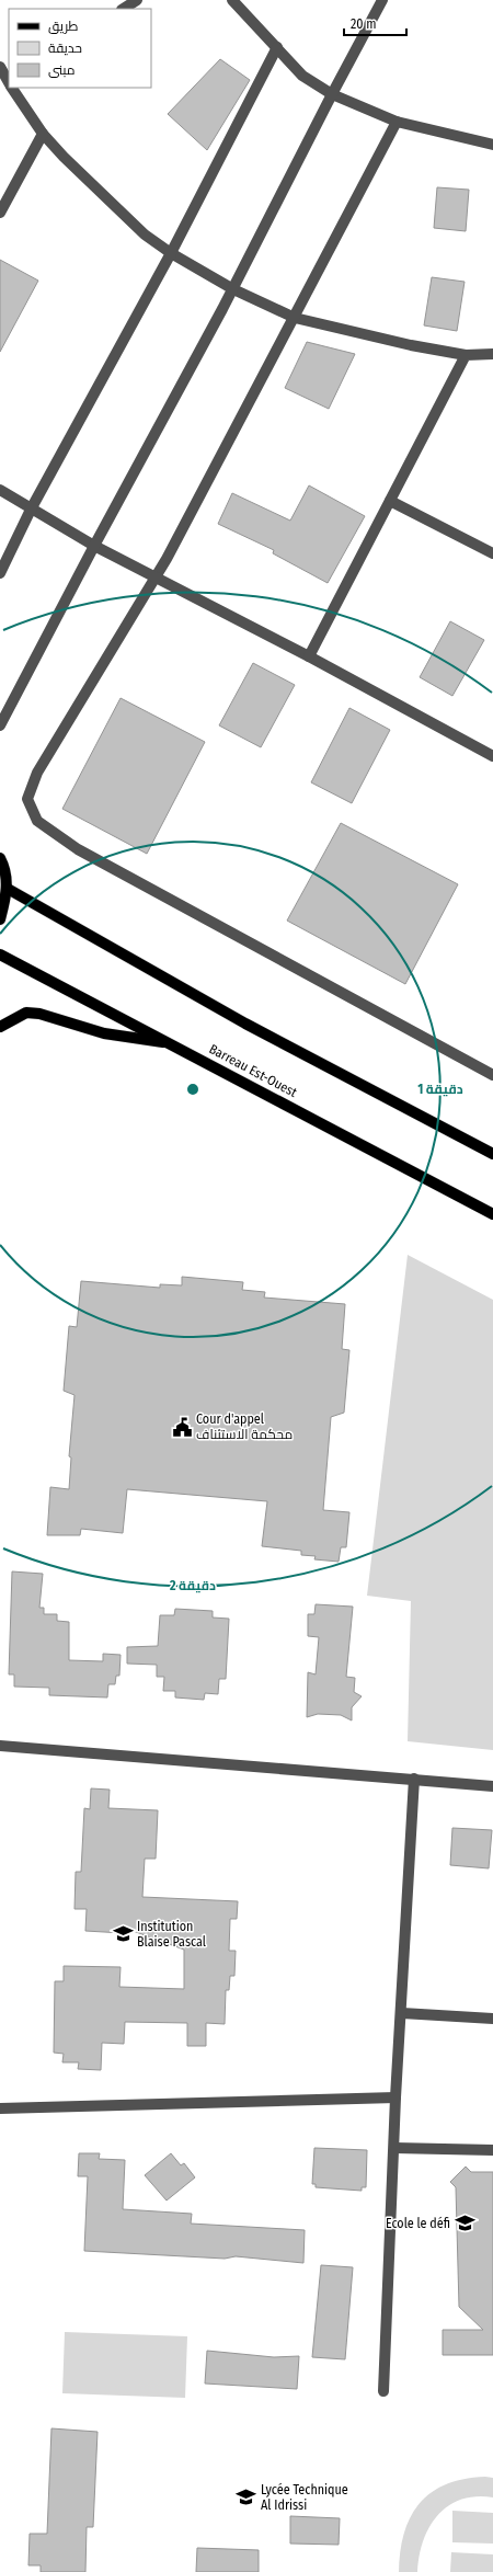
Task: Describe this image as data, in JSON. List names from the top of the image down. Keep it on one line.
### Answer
{"streets":{"main road":["Barreau Est-Ouest"]},"places":{"public building":["Cour d'appel محكمة الاستئناف"],"school or university":["Institution Blaise Pascal","Ecole le défi","Lycée Technique Al Idrissi"]},"legend":["طريق","حديقة","مبنى"],"scale_bar":"20 m","rings":["1 دقيقة","2 دقيقة"]}
